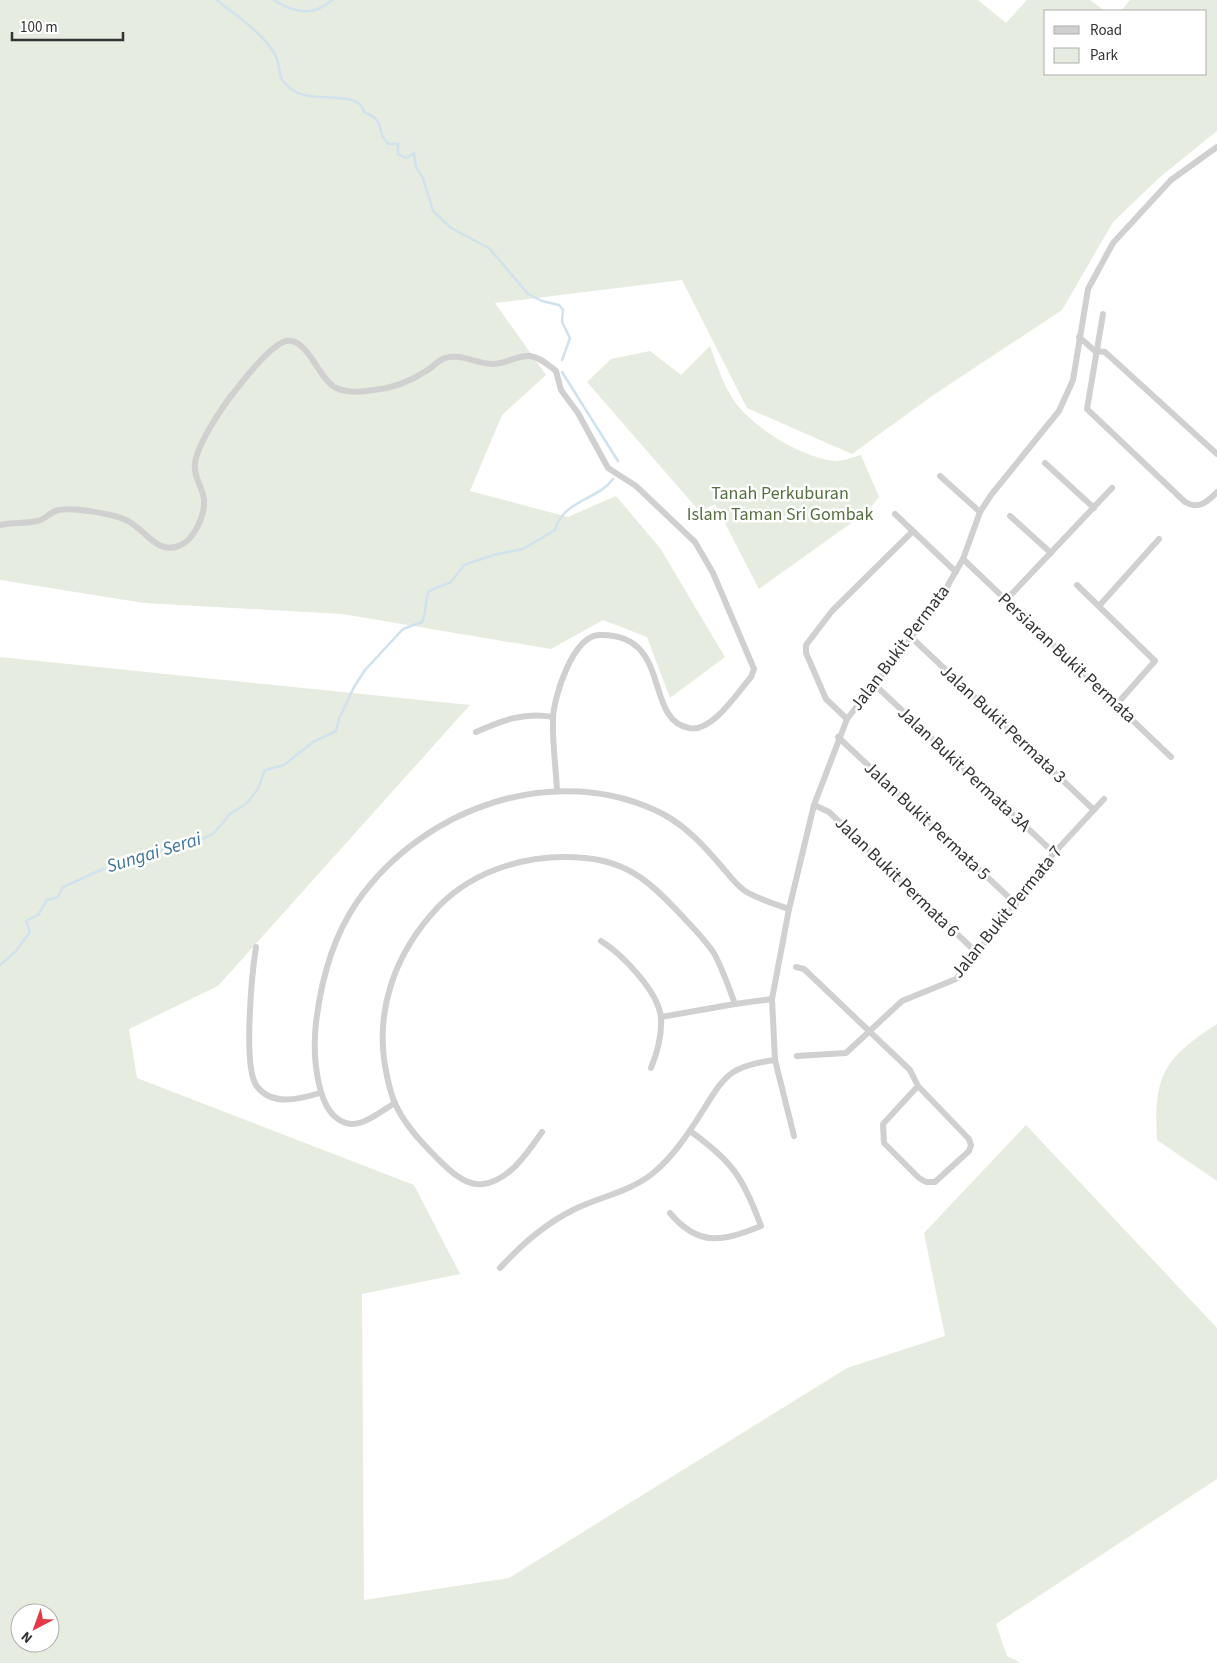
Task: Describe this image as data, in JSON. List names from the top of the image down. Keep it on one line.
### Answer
{"streets":{"street":["Jalan Bukit Permata","Persiaran Bukit Permata","Jalan Bukit Permata 3","Jalan Bukit Permata 3A","Jalan Bukit Permata 5","Jalan Bukit Permata 6","Jalan Bukit Permata 7"]},"crossings":[["Jalan Bukit Permata","Persiaran Bukit Permata"],["Jalan Bukit Permata","Jalan Bukit Permata 3"],["Jalan Bukit Permata","Jalan Bukit Permata 3A"],["Jalan Bukit Permata","Jalan Bukit Permata 5"],["Jalan Bukit Permata","Jalan Bukit Permata 6"],["Jalan Bukit Permata 3","Jalan Bukit Permata 7"],["Jalan Bukit Permata 3A","Jalan Bukit Permata 7"],["Jalan Bukit Permata 5","Jalan Bukit Permata 7"],["Jalan Bukit Permata 6","Jalan Bukit Permata 7"]],"water":["Sungai Serai"],"parks":["Tanah Perkuburan Islam Taman Sri Gombak"],"legend":["Road","Park"],"scale_bar":"100 m","north":"bottom left"}
